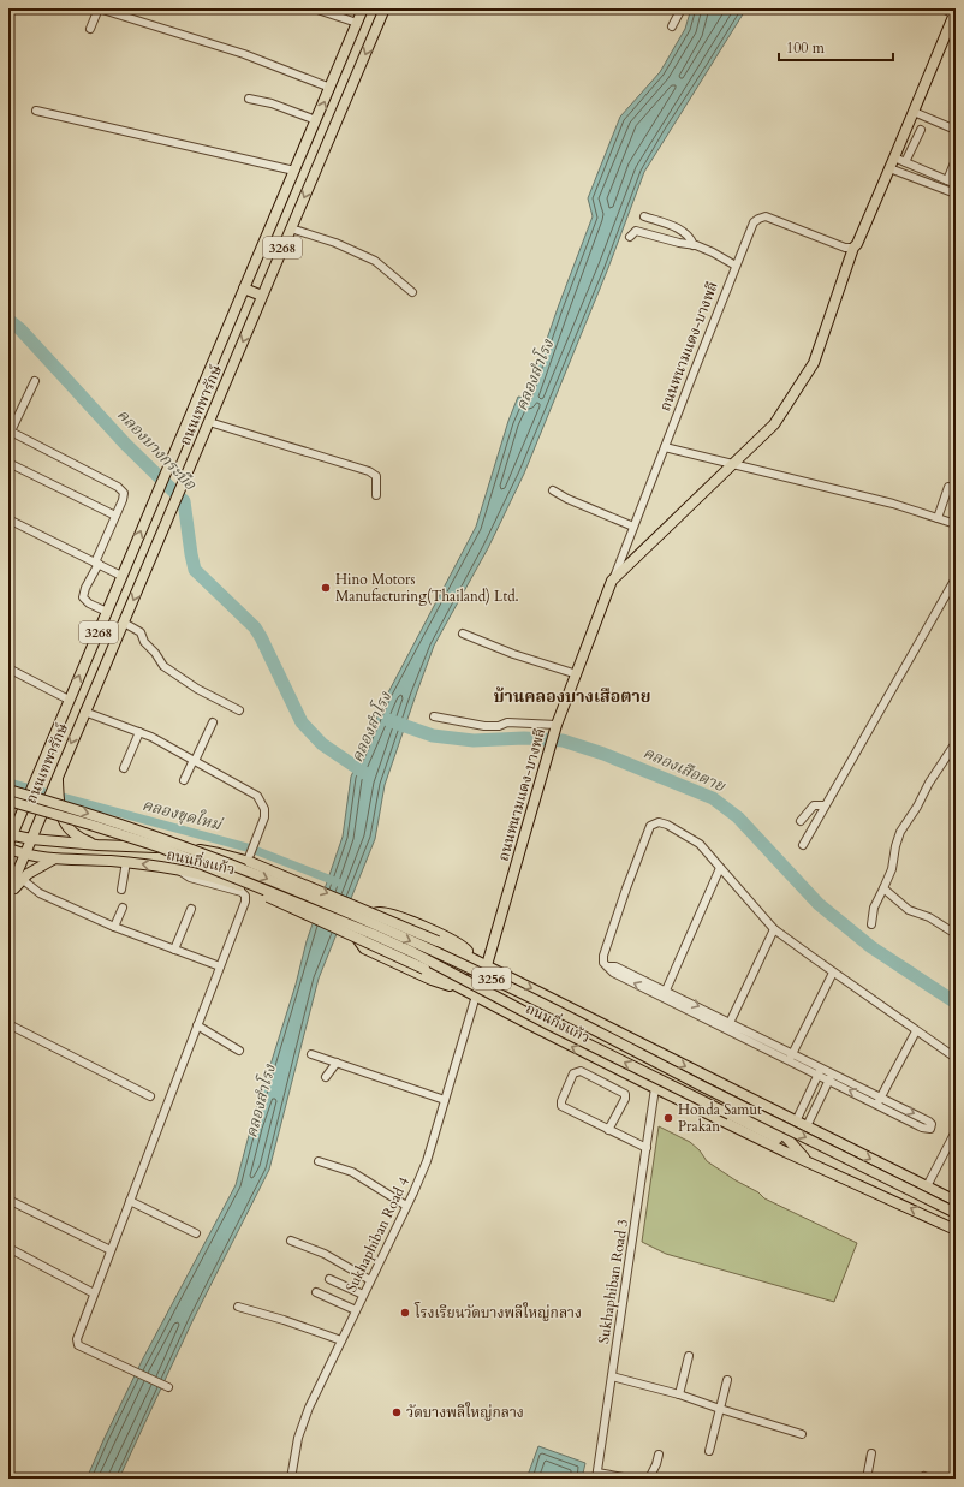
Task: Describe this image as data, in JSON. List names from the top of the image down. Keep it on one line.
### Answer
{"streets":{"main road":["3268","ถนนหนามแดง-บางพลี","ถนนเทพารักษ์","ถนนกิ่งแก้ว","3256"],"street":["Sukhaphiban Road 4","Sukhaphiban Road 3"]},"crossings":[["ถนนหนามแดง-บางพลี","ถนนกิ่งแก้ว"],["ถนนเทพารักษ์","ถนนกิ่งแก้ว"],["ถนนเทพารักษ์","3256"],["ถนนกิ่งแก้ว","3256"],["ถนนกิ่งแก้ว","Sukhaphiban Road 4"],["ถนนกิ่งแก้ว","Sukhaphiban Road 3"]],"districts":["บ้านคลองบางเสือตาย"],"water":["คลองสำโรง","คลองบางกระบือ","คลองเสือตาย","คลองขุดใหม่"],"places":["Hino Motors Manufacturing(Thailand) Ltd.","Honda Samut Prakan","โรงเรียนวัดบางพลีใหญ่กลาง","วัดบางพลีใหญ่กลาง"],"scale_bar":"100 m"}
